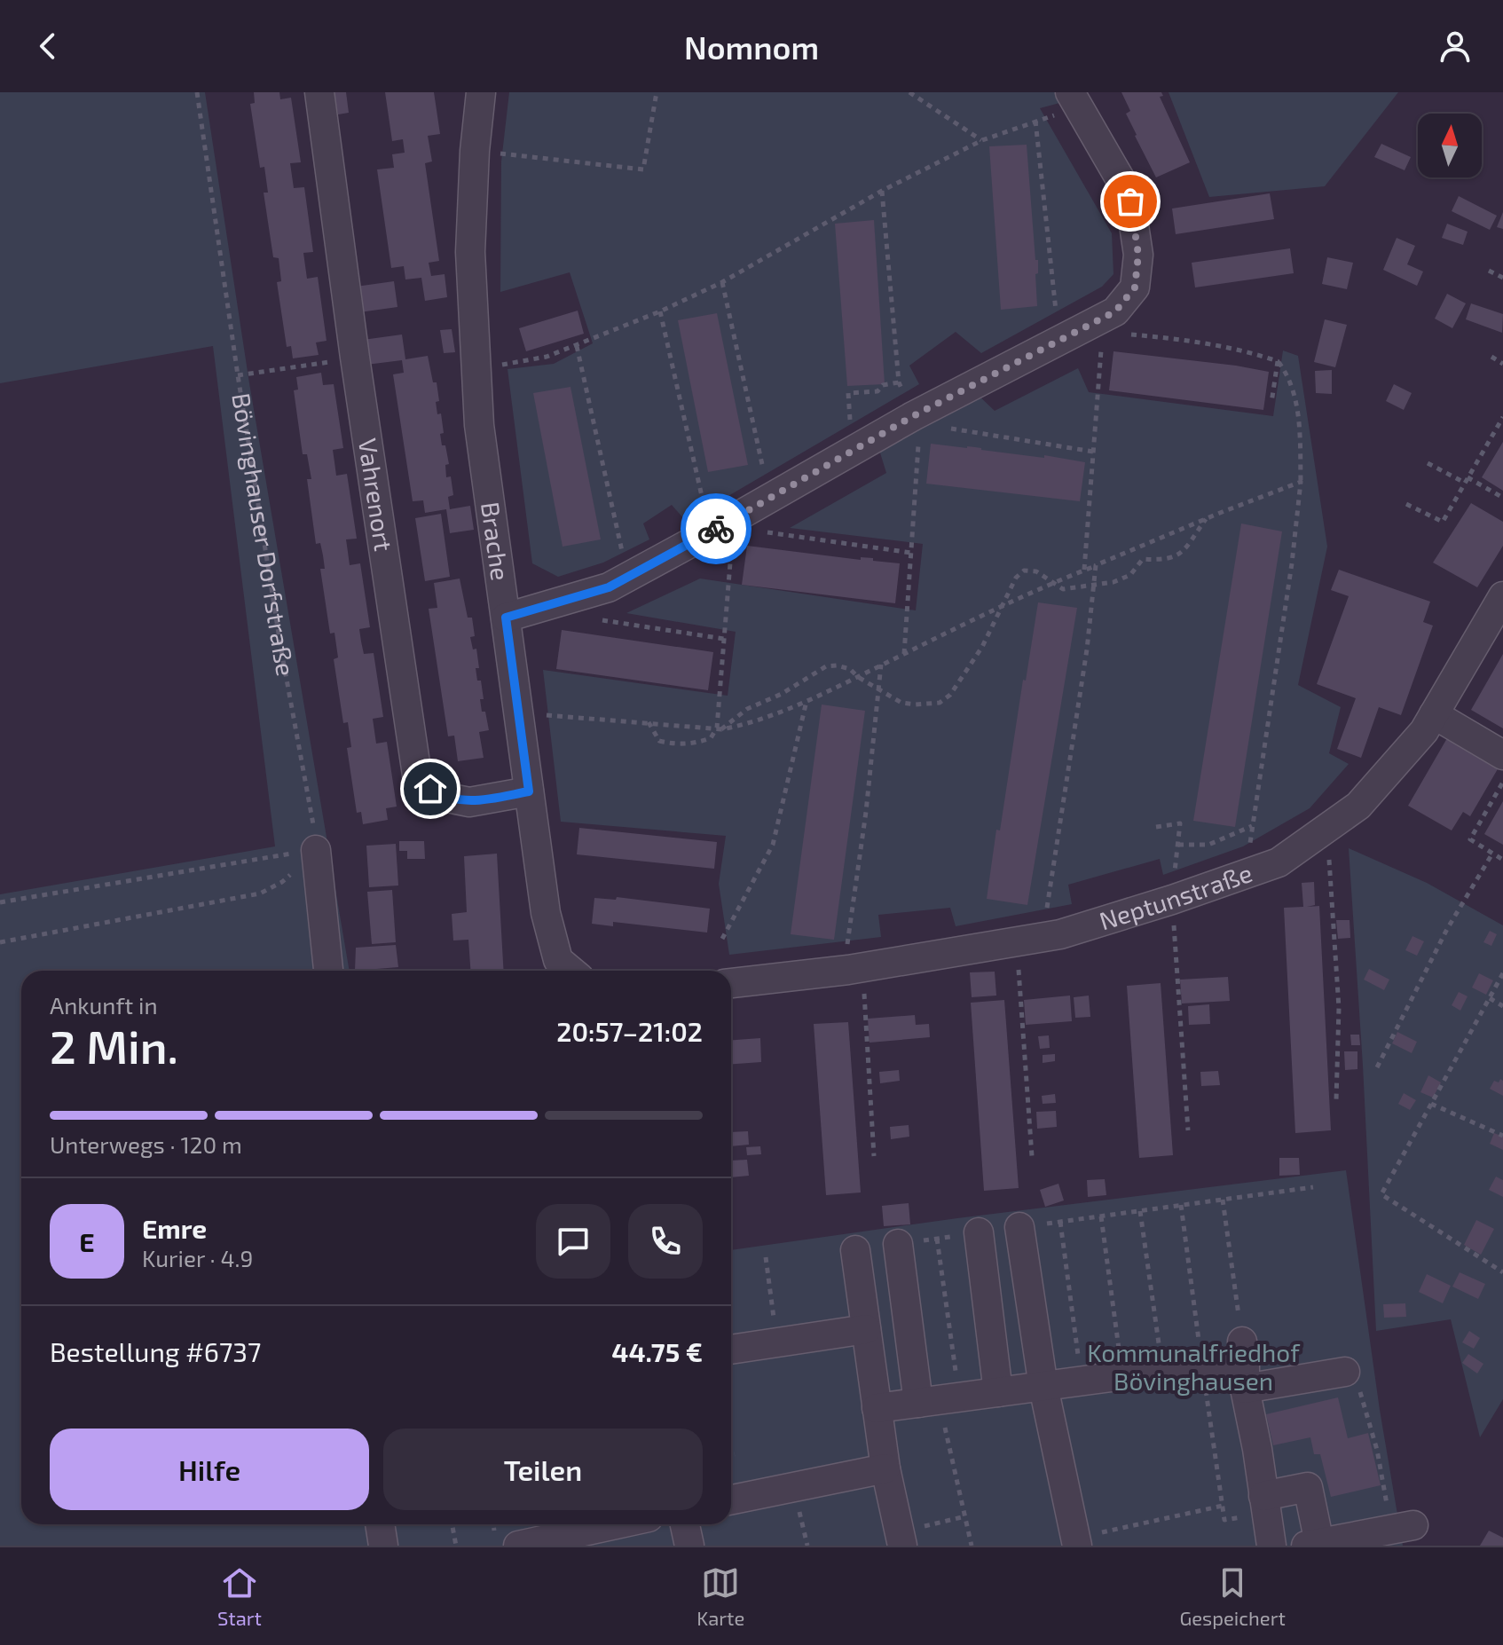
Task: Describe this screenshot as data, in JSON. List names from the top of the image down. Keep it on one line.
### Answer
{"streets":{"street":["Vahrenort","Brache","Neptunstraße"],"path":["Bövinghauser Dorfstraße"]},"crossings":[["Vahrenort","Brache"]],"parks":["Kommunalfriedhof Bövinghausen"],"north":"top","page":{"header":"Nomnom","heading":["2 Min.","Ankunft in","20:57–21:02"],"panel":["Emre","Kurier · 4.9","Bestellung #6737","44.75 €"],"bar":"Unterwegs · 120 m","round":"E","buttons":["Hilfe","Teilen"],"tabs":["Start","Karte","Gespeichert"]}}
